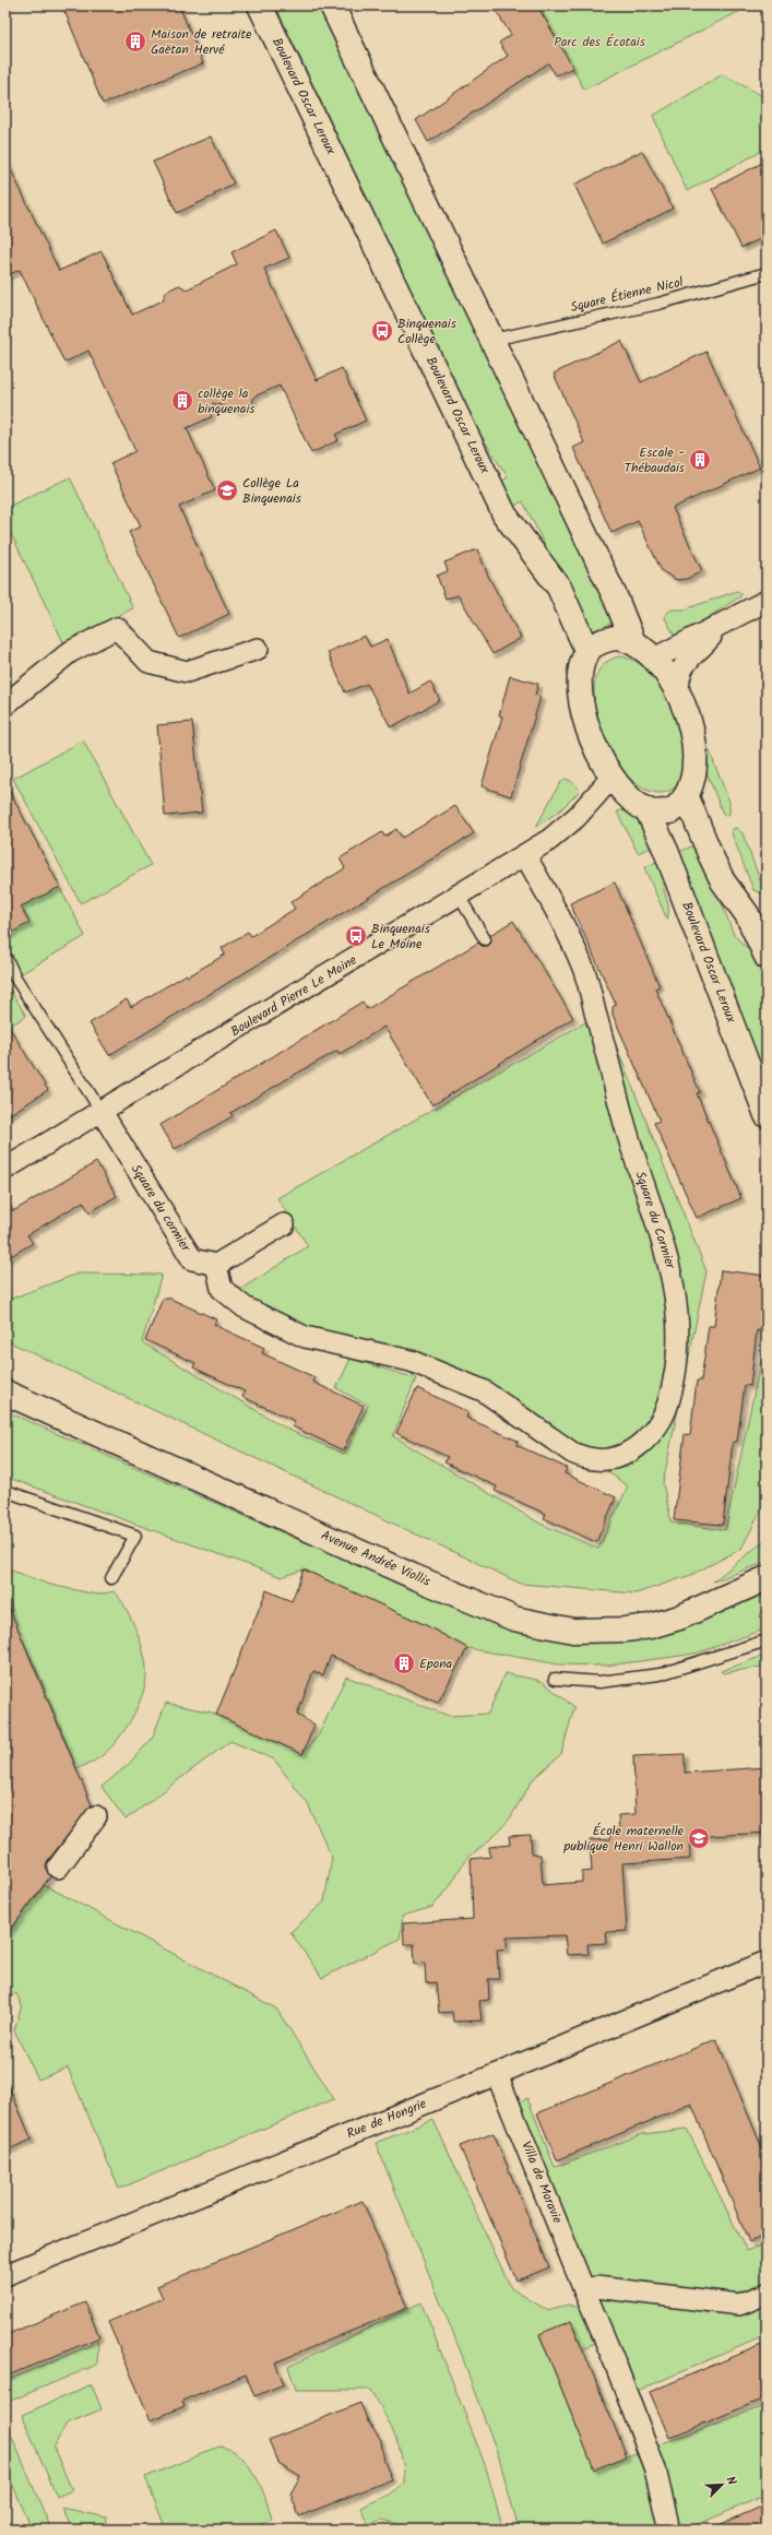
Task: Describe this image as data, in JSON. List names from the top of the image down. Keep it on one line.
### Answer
{"streets":{"main road":["Boulevard Oscar Leroux","Avenue Andrée Viollis"],"street":["Boulevard Pierre Le Moine","Square du cormier","Square du Cormier","Rue de Hongrie","Villa de Moravie"],"lane":["Square Étienne Nicol"]},"crossings":[["Boulevard Pierre Le Moine","Square du cormier"],["Boulevard Pierre Le Moine","Square du Cormier"],["Square du cormier","Square du Cormier"],["Rue de Hongrie","Villa de Moravie"]],"parks":["Parc des Écotais"],"places":{"building":["Maison de retraite Gaëtan Hervé","collège la binquenais","Escale - Thébaudais","Epona"],"bus stop":["Binquenais Collège","Binquenais Le Moine"],"school or university":["Collège La Binquenais","École maternelle publique Henri Wallon"]},"north":"top right"}
